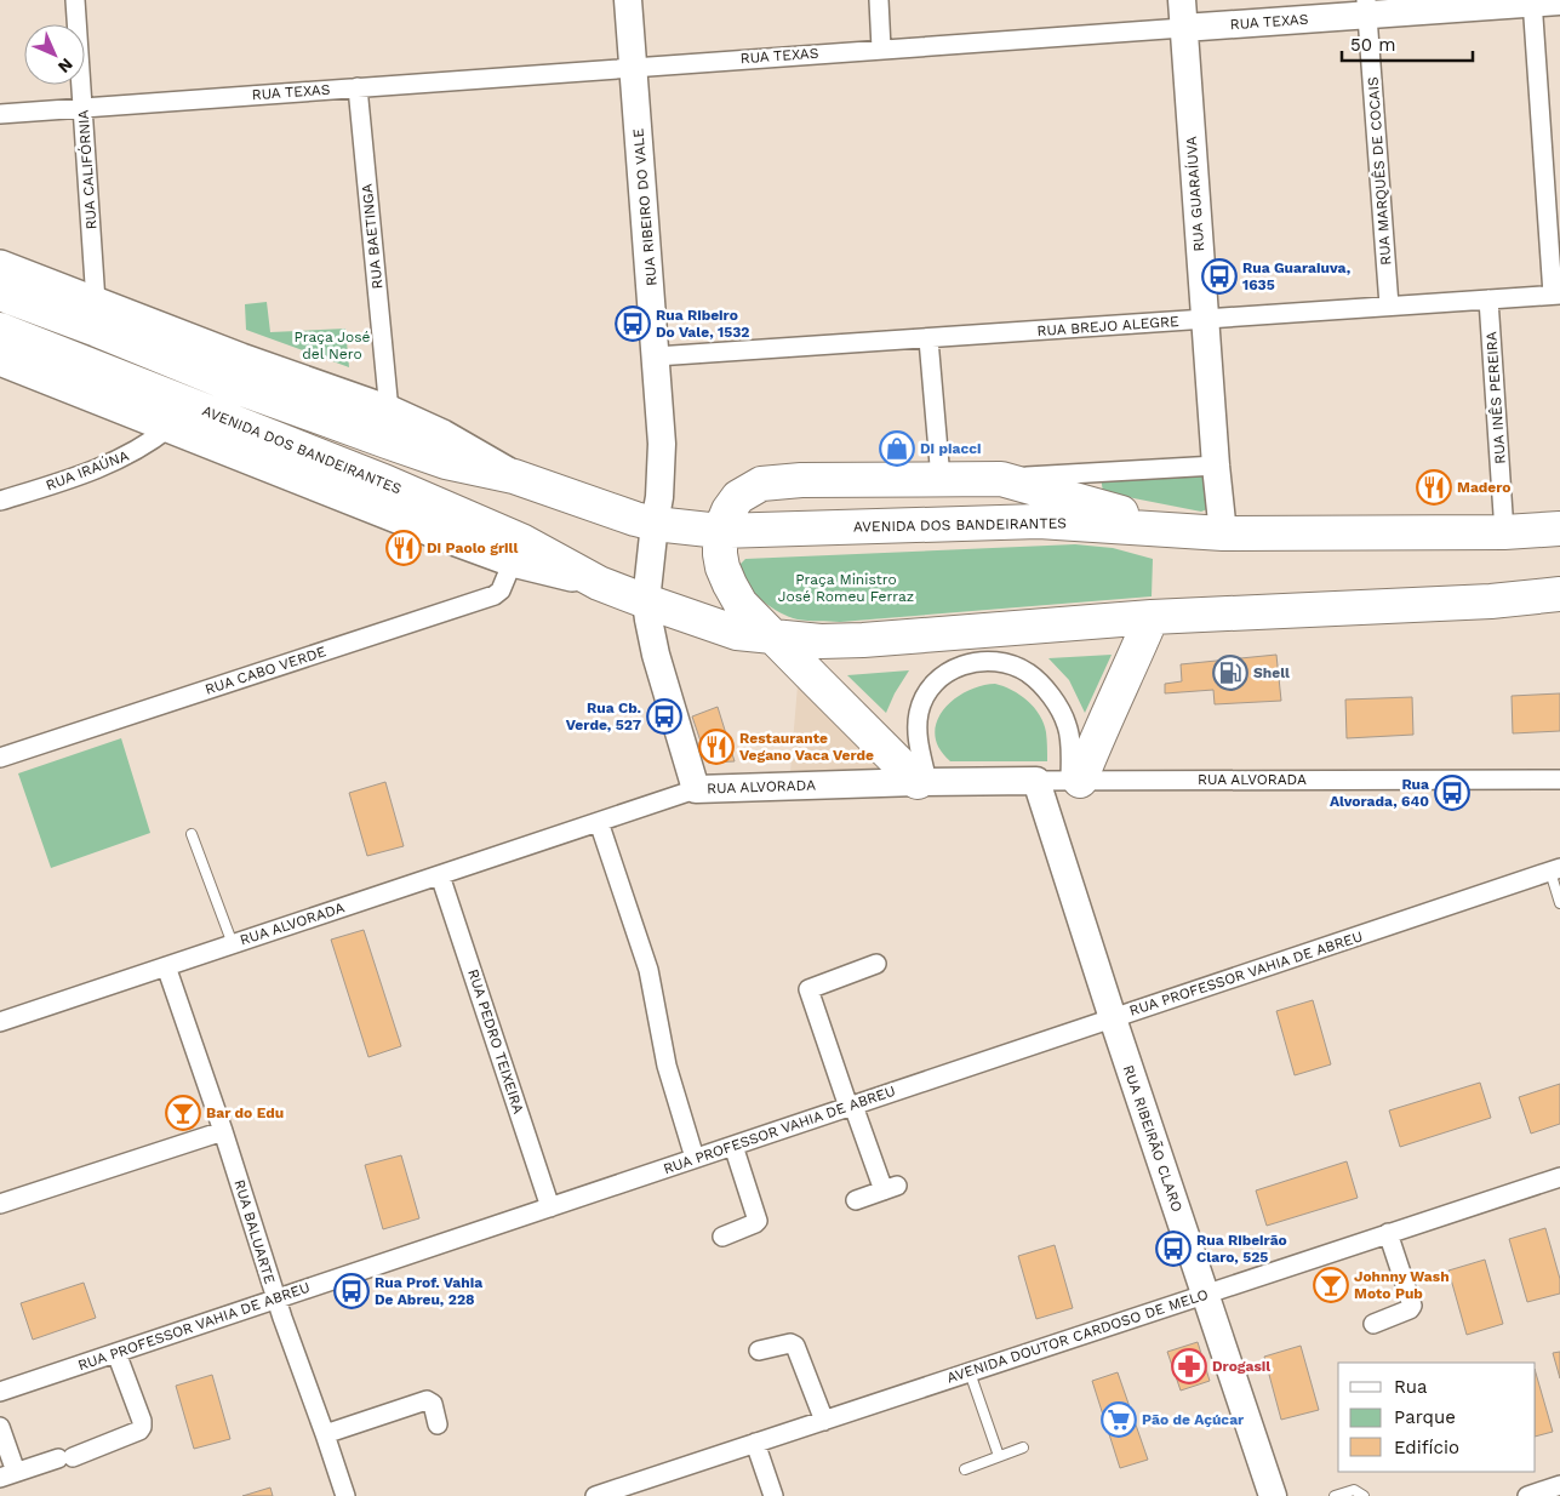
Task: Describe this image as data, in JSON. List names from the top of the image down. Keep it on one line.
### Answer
{"streets":{"highway":["AVENIDA DOS BANDEIRANTES"],"street":["RUA TEXAS","RUA CALIFÓRNIA","RUA MARQUÊS DE COCAIS","RUA GUARAÍUVA","RUA RIBEIRO DO VALE","RUA BAETINGA","RUA BREJO ALEGRE","RUA INÊS PEREIRA","RUA IRAÚNA","RUA CABO VERDE","RUA ALVORADA","RUA PROFESSOR VAHIA DE ABREU","RUA PEDRO TEIXEIRA","RUA RIBEIRÃO CLARO","RUA BALUARTE","AVENIDA DOUTOR CARDOSO DE MELO"]},"crossings":[["RUA TEXAS","RUA CALIFÓRNIA"],["RUA TEXAS","RUA MARQUÊS DE COCAIS"],["RUA TEXAS","RUA GUARAÍUVA"],["RUA TEXAS","RUA RIBEIRO DO VALE"],["RUA TEXAS","RUA BAETINGA"],["RUA CALIFÓRNIA","AVENIDA DOS BANDEIRANTES"],["RUA MARQUÊS DE COCAIS","RUA BREJO ALEGRE"],["RUA GUARAÍUVA","RUA BREJO ALEGRE"],["RUA GUARAÍUVA","AVENIDA DOS BANDEIRANTES"],["RUA RIBEIRO DO VALE","RUA BREJO ALEGRE"],["RUA RIBEIRO DO VALE","AVENIDA DOS BANDEIRANTES"],["RUA BAETINGA","AVENIDA DOS BANDEIRANTES"],["RUA BREJO ALEGRE","RUA INÊS PEREIRA"],["RUA INÊS PEREIRA","AVENIDA DOS BANDEIRANTES"],["AVENIDA DOS BANDEIRANTES","RUA IRAÚNA"],["AVENIDA DOS BANDEIRANTES","RUA CABO VERDE"],["RUA ALVORADA","RUA PEDRO TEIXEIRA"],["RUA ALVORADA","RUA RIBEIRÃO CLARO"],["RUA ALVORADA","RUA BALUARTE"],["RUA PROFESSOR VAHIA DE ABREU","RUA PEDRO TEIXEIRA"],["RUA PROFESSOR VAHIA DE ABREU","RUA RIBEIRÃO CLARO"],["RUA PROFESSOR VAHIA DE ABREU","RUA BALUARTE"],["RUA RIBEIRÃO CLARO","AVENIDA DOUTOR CARDOSO DE MELO"]],"parks":["Praça José del Nero","Praça Ministro José Romeu Ferraz"],"places":{"bus stop":["Rua Guaraiuva, 1635","Rua Ribeiro Do Vale, 1532","Rua Cb. Verde, 527","Rua Alvorada, 640","Rua Ribeirão Claro, 525","Rua Prof. Vahia De Abreu, 228"],"shop":["Di piacci"],"restaurant":["Madero","Di Paolo grill","Restaurante Vegano Vaca Verde"],"fuel station":["Shell"],"bar":["Bar do Edu","Johnny Wash Moto Pub"],"pharmacy":["Drogasil"],"supermarket":["Pão de Açúcar"]},"legend":["Rua","Parque","Edifício"],"scale_bar":"50 m","north":"bottom right"}
